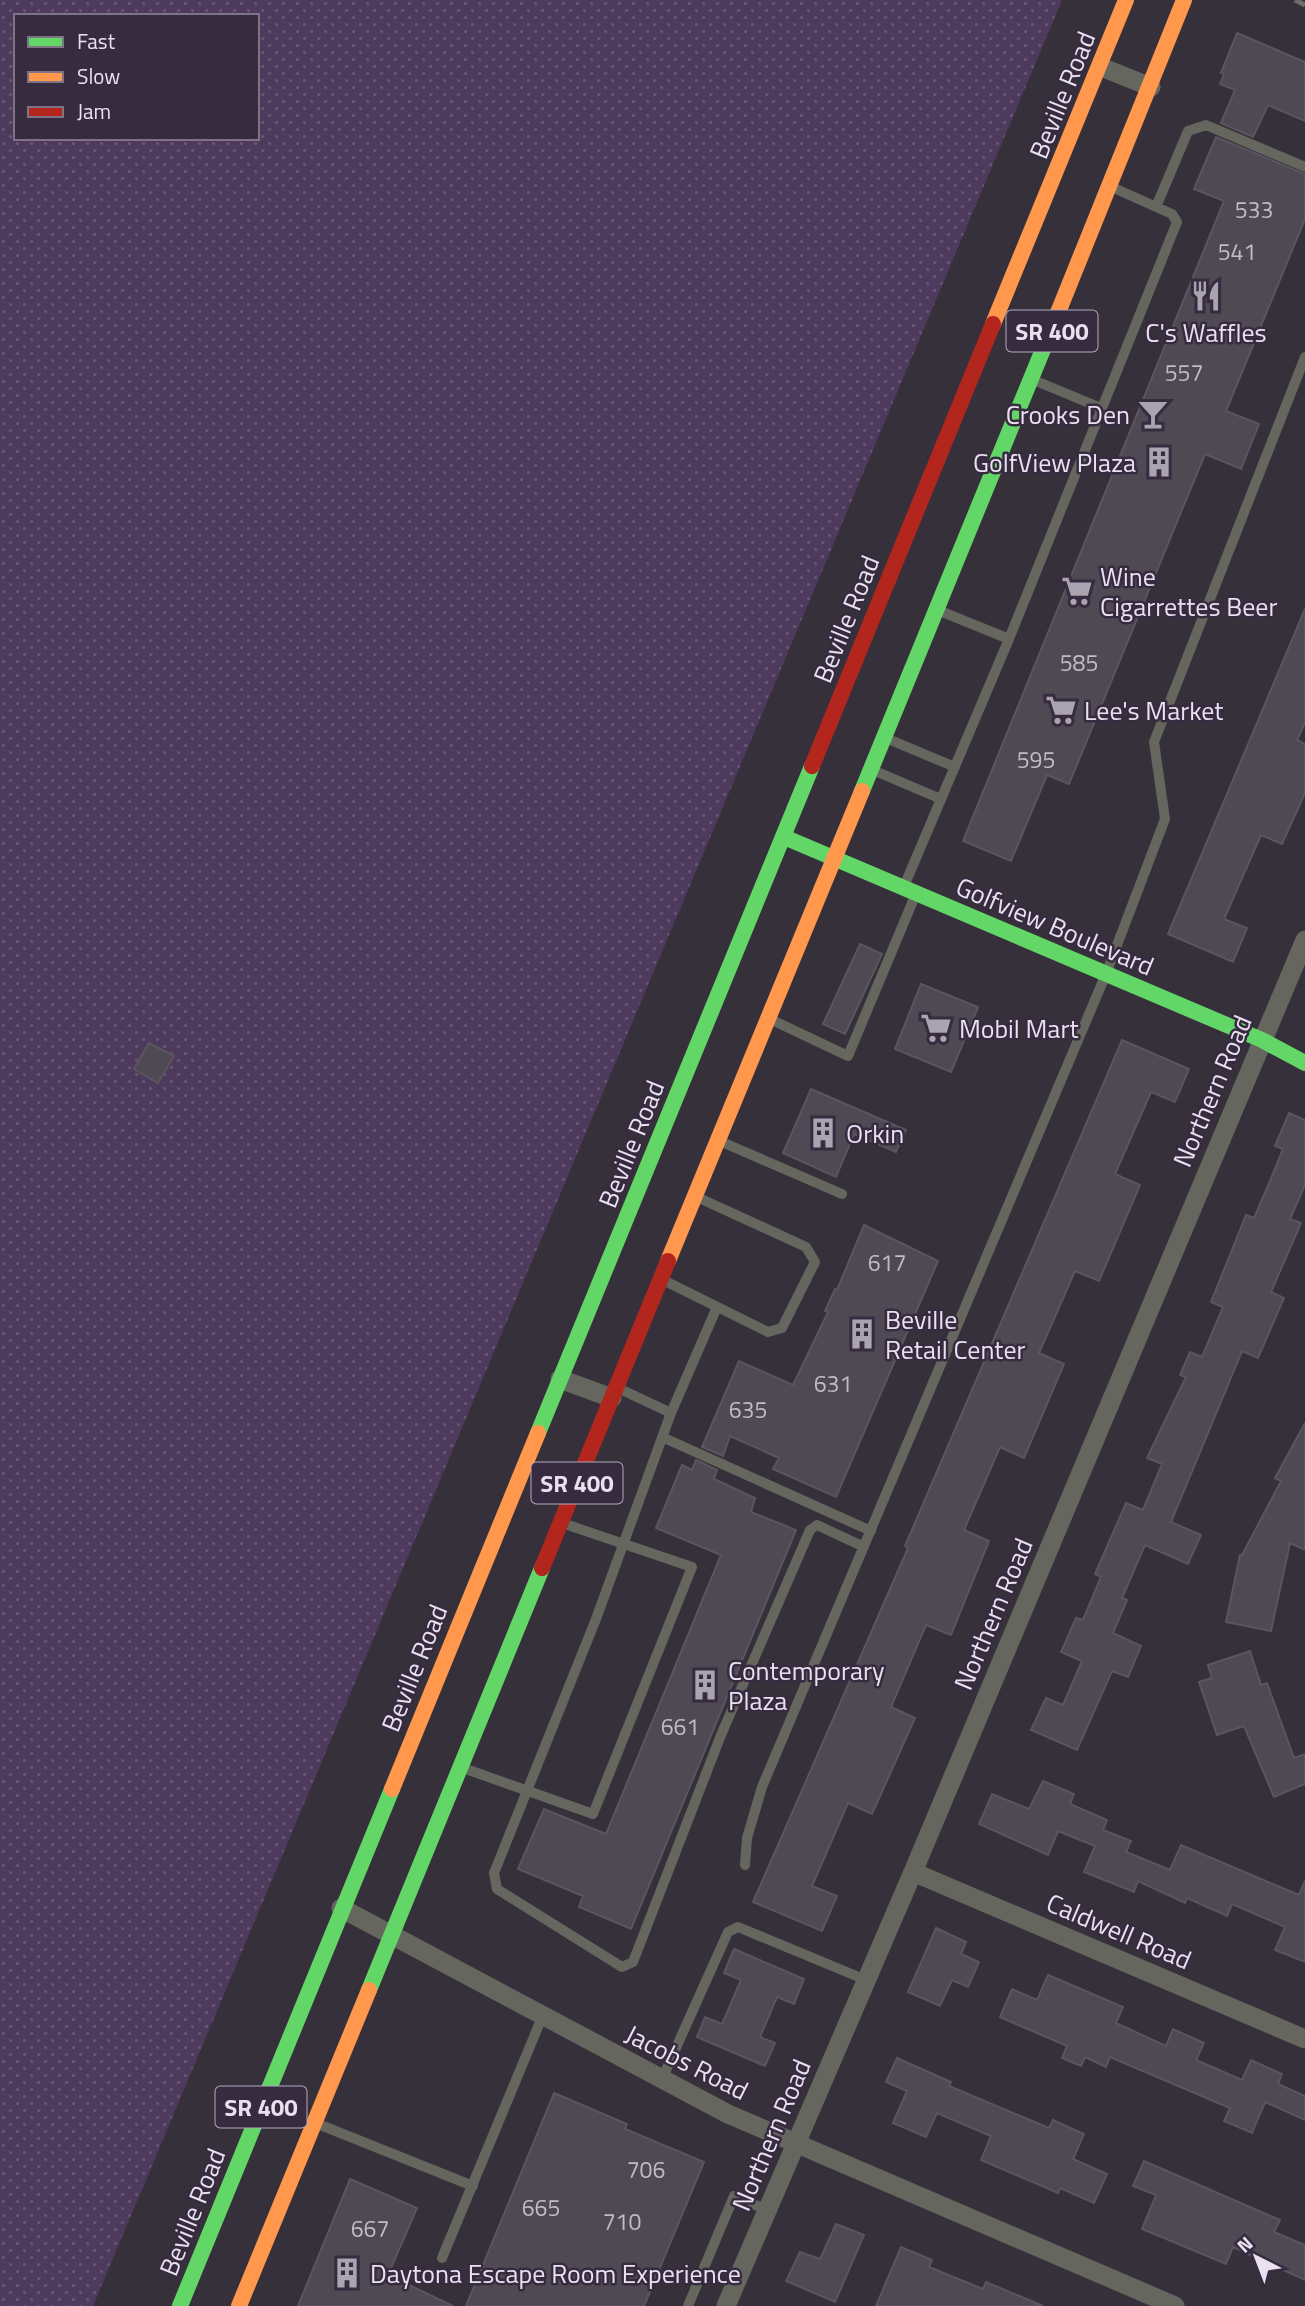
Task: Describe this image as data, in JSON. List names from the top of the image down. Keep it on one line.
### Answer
{"streets":{"main road":["Beville Road","SR 400","Golfview Boulevard"],"street":["Northern Road","Caldwell Road","Jacobs Road"]},"crossings":[["Beville Road","Golfview Boulevard"],["Beville Road","Jacobs Road"],["SR 400","Golfview Boulevard"],["SR 400","Jacobs Road"],["Golfview Boulevard","Northern Road"],["Northern Road","Caldwell Road"],["Northern Road","Jacobs Road"]],"places":{"restaurant":["C's Waffles"],"bar":["Crooks Den"],"building":["GolfView Plaza","Orkin","Beville Retail Center","Contemporary Plaza","Daytona Escape Room Experience"],"supermarket":["Wine Cigarrettes Beer","Lee's Market","Mobil Mart"]},"house_numbers":["533","541","557","585","595","617","631","635","661","706","665","710","667"],"legend":["Fast","Slow","Jam"],"north":"top left"}
